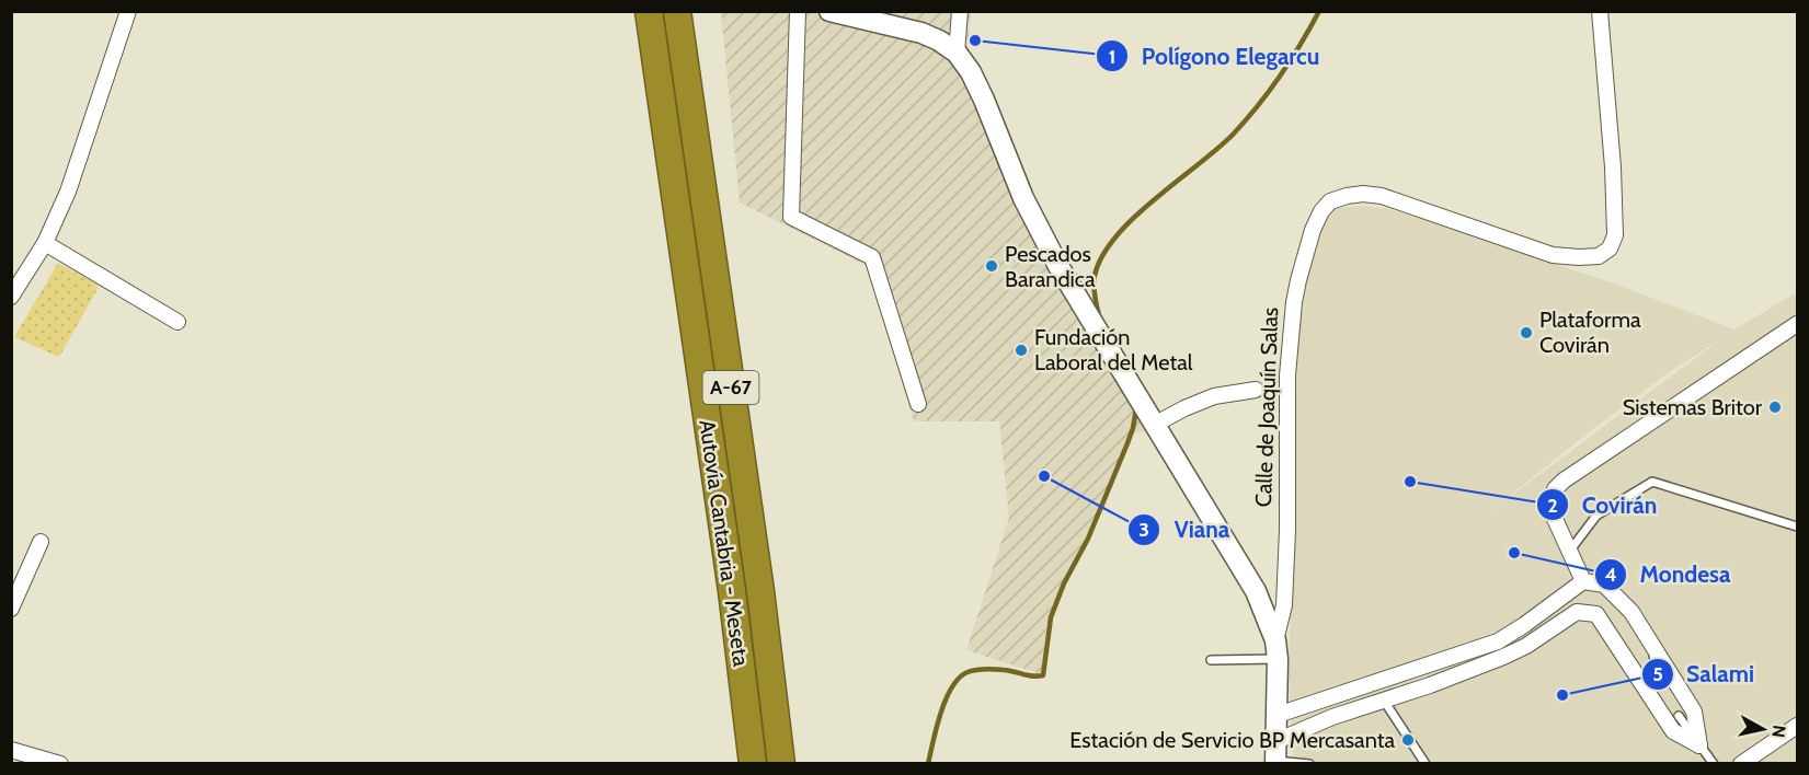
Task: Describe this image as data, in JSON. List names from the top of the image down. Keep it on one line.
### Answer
{"streets":{"highway":["A-67","Autovía Cantabria - Meseta"],"street":["Calle de Joaquín Salas"]},"places":["Polígono Elegarcu","Pescados Barandica","Plataforma Covirán","Fundación Laboral del Metal","Sistemas Britor","Viana","Covirán","Mondesa","Salami","Estación de Servicio BP Mercasanta"],"north":"right"}
